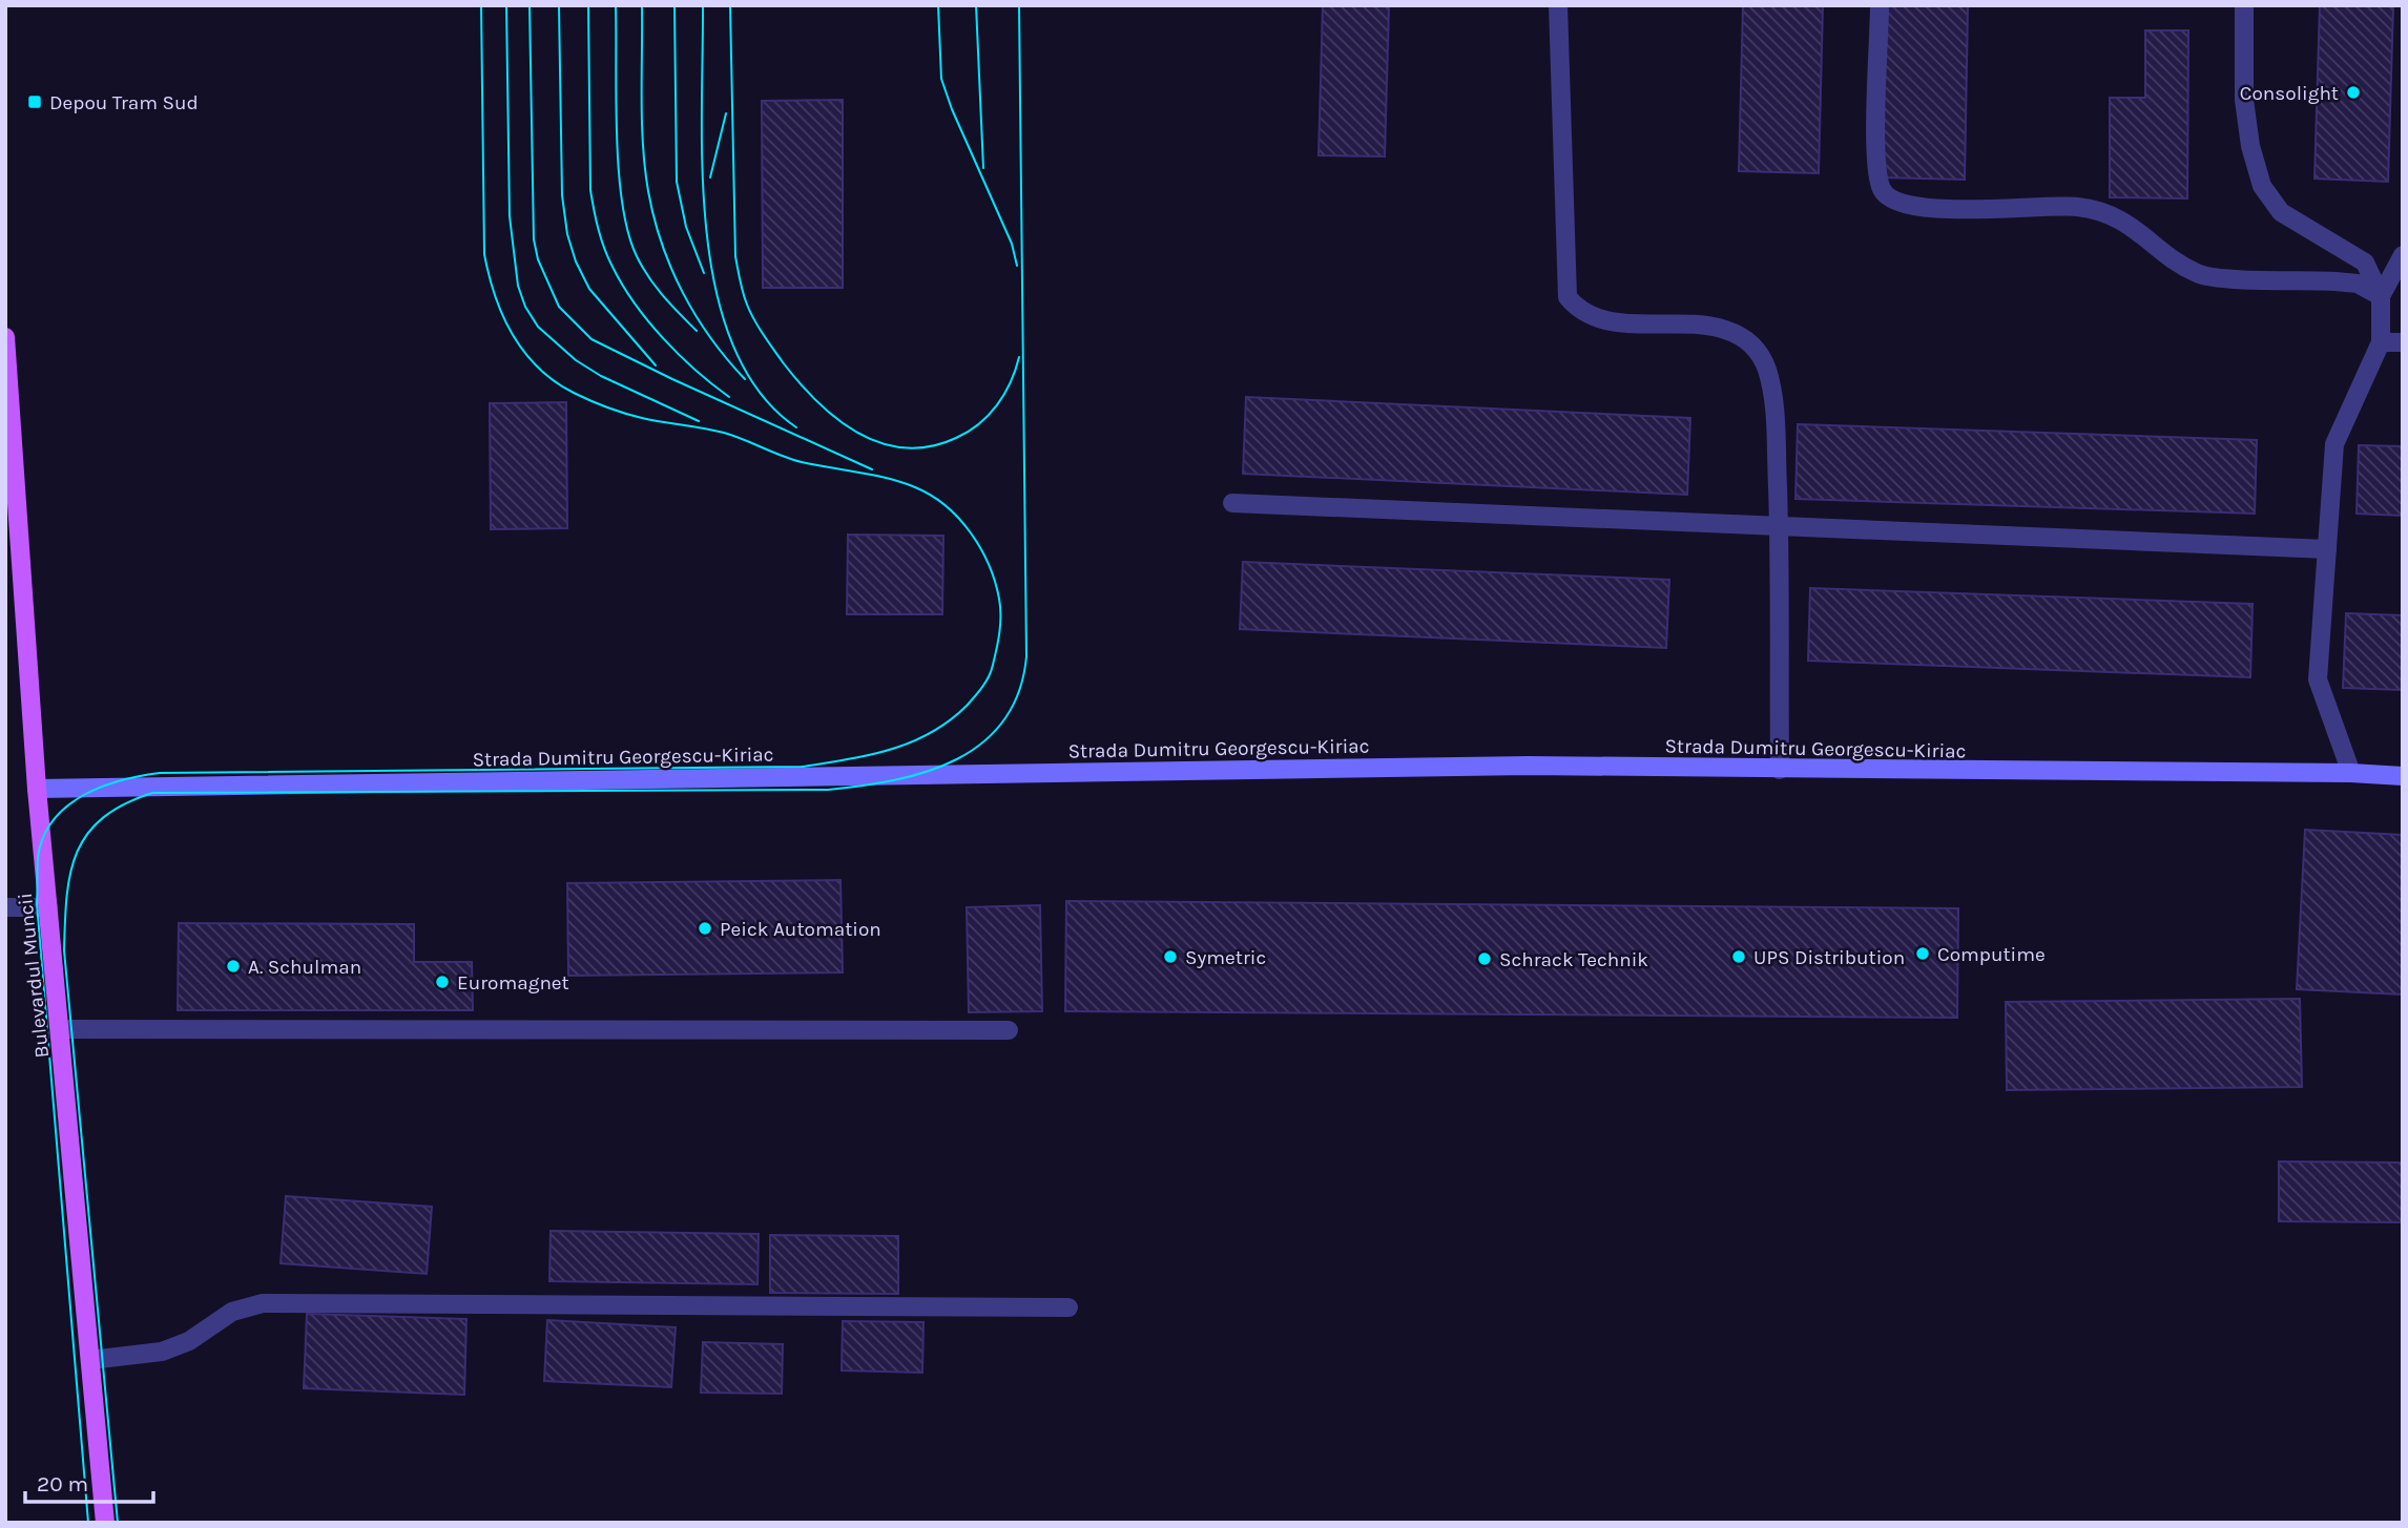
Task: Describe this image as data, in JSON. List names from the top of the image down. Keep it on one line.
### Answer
{"streets":{"main road":["Strada Dumitru Georgescu-Kiriac","Bulevardul Muncii"]},"crossings":[["Strada Dumitru Georgescu-Kiriac","Bulevardul Muncii"]],"places":{"other":["Consolight","Peick Automation","Computime","Symetric","UPS Distribution","Schrack Technik","A. Schulman","Euromagnet"],"transit":["Depou Tram Sud"]},"scale_bar":"20 m"}
